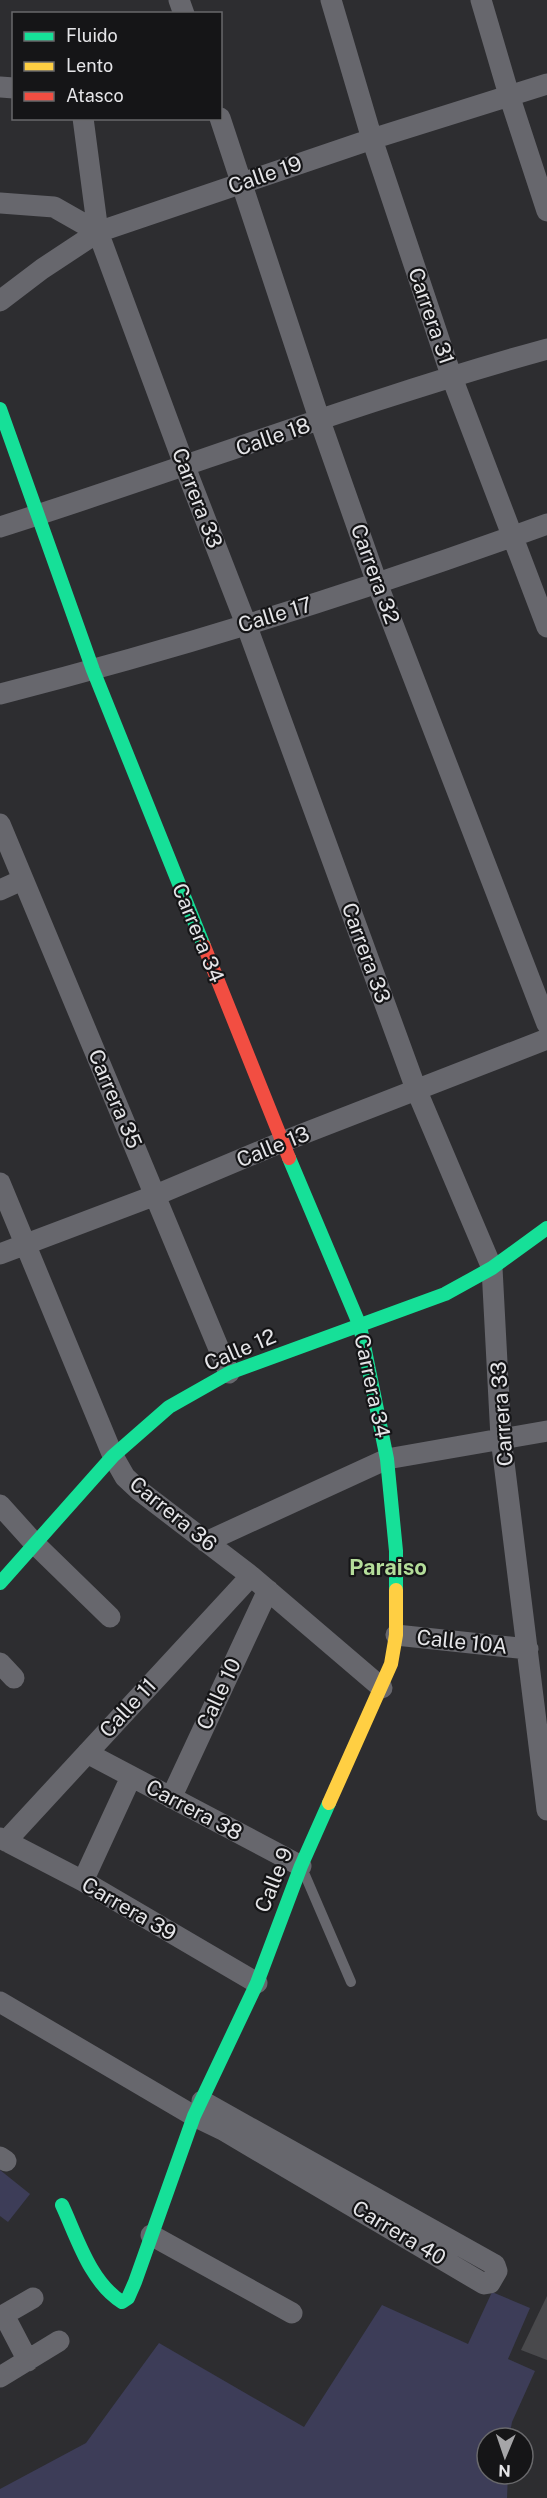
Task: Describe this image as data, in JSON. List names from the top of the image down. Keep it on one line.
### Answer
{"streets":{"street":["Calle 19","Carrera 31","Calle 18","Carrera 33","Carrera 32","Calle 17","Carrera 34","Carrera 35","Calle 13","Calle 12","Carrera 36","Calle 10A","Calle 10","Calle 11","Carrera 38","Calle 9","Carrera 39","Carrera 40"]},"crossings":[["Calle 19","Carrera 31"],["Calle 19","Carrera 33"],["Calle 19","Carrera 32"],["Carrera 31","Calle 18"],["Carrera 31","Calle 17"],["Calle 18","Carrera 33"],["Calle 18","Carrera 32"],["Calle 18","Carrera 34"],["Carrera 33","Calle 17"],["Carrera 33","Calle 13"],["Carrera 33","Calle 12"],["Carrera 33","Calle 10A"],["Carrera 32","Calle 17"],["Calle 17","Carrera 34"],["Carrera 34","Calle 13"],["Carrera 34","Calle 12"],["Carrera 34","Calle 9"],["Carrera 35","Calle 13"],["Carrera 35","Calle 12"],["Calle 13","Carrera 36"],["Calle 12","Carrera 36"],["Carrera 36","Calle 10"],["Carrera 36","Calle 11"],["Carrera 36","Calle 9"],["Calle 10A","Calle 9"],["Calle 10","Calle 11"],["Calle 10","Carrera 38"],["Calle 11","Carrera 38"],["Calle 11","Carrera 39"],["Carrera 38","Calle 9"],["Calle 9","Carrera 39"],["Calle 9","Carrera 40"]],"districts":["Paraiso"],"legend":["Fluido","Lento","Atasco"],"north":"bottom"}
